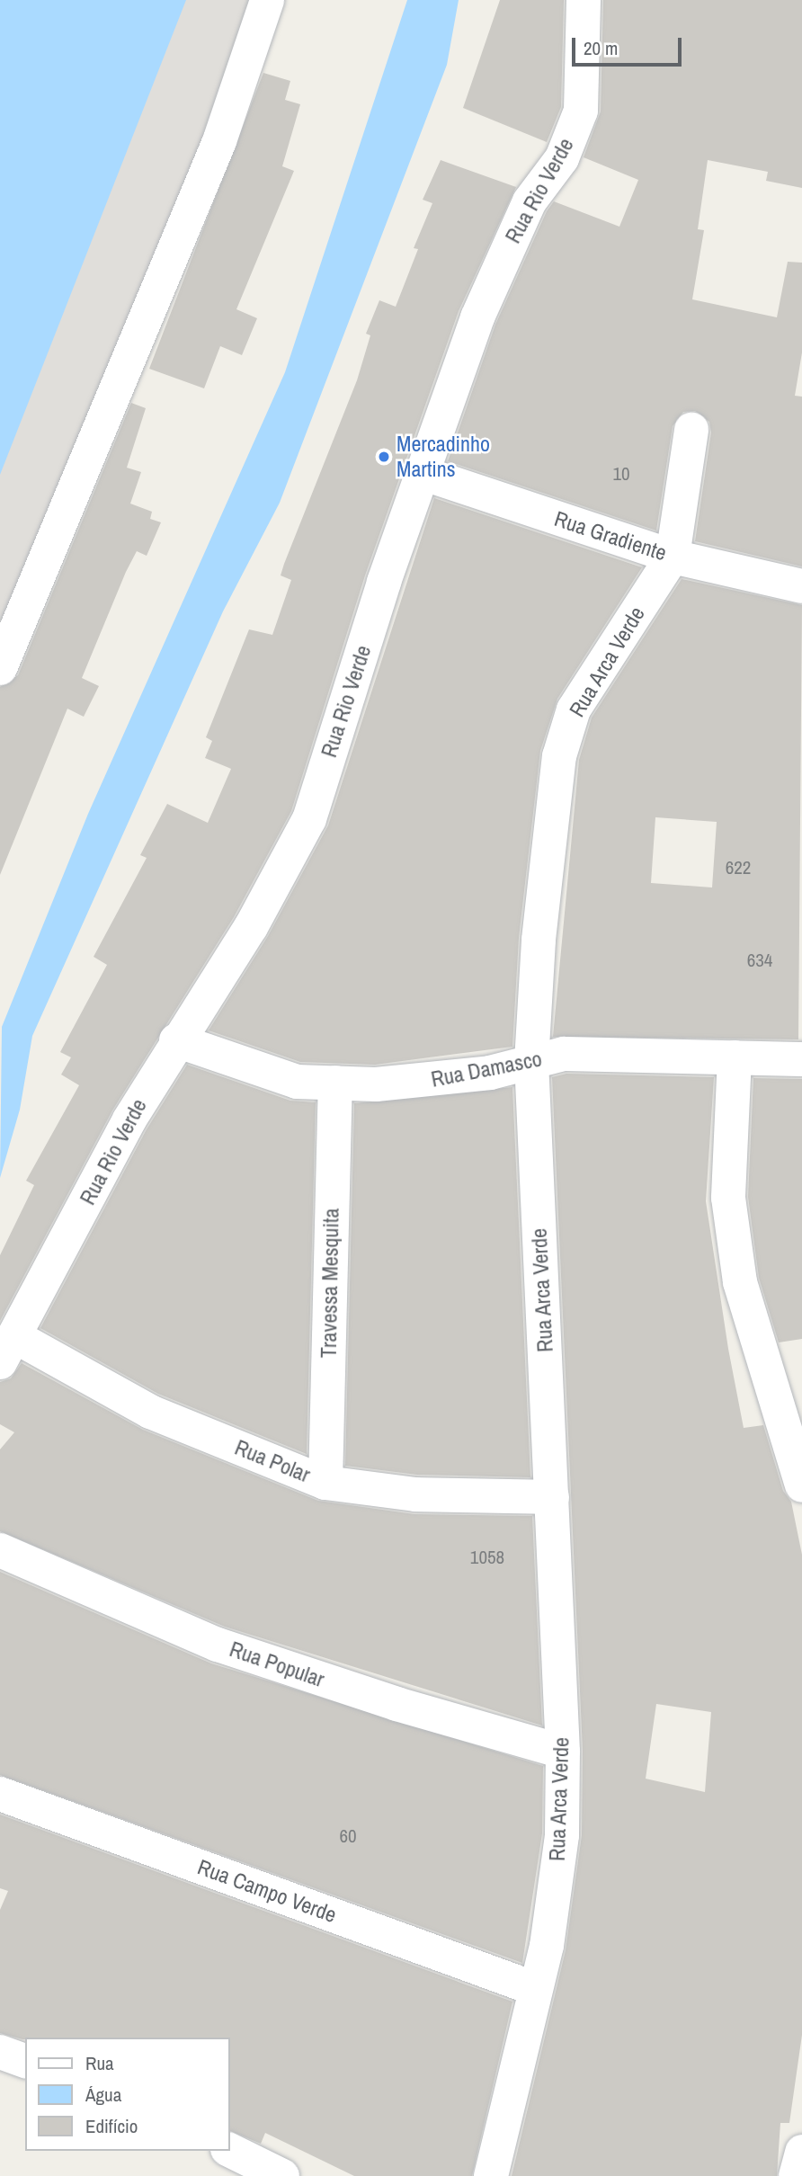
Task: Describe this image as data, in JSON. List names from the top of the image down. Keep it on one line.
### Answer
{"streets":{"street":["Rua Rio Verde","Rua Gradiente","Rua Arca Verde","Rua Damasco","Travessa Mesquita","Rua Polar","Rua Popular","Rua Campo Verde"]},"crossings":[["Rua Rio Verde","Rua Gradiente"],["Rua Rio Verde","Rua Damasco"],["Rua Rio Verde","Rua Polar"],["Rua Gradiente","Rua Arca Verde"],["Rua Arca Verde","Rua Damasco"],["Rua Arca Verde","Rua Polar"],["Rua Arca Verde","Rua Popular"],["Rua Arca Verde","Rua Campo Verde"],["Rua Damasco","Travessa Mesquita"],["Travessa Mesquita","Rua Polar"]],"places":["Mercadinho Martins"],"house_numbers":["10","622","634","1058","60"],"legend":["Rua","Água","Edifício"],"scale_bar":"20 m"}
